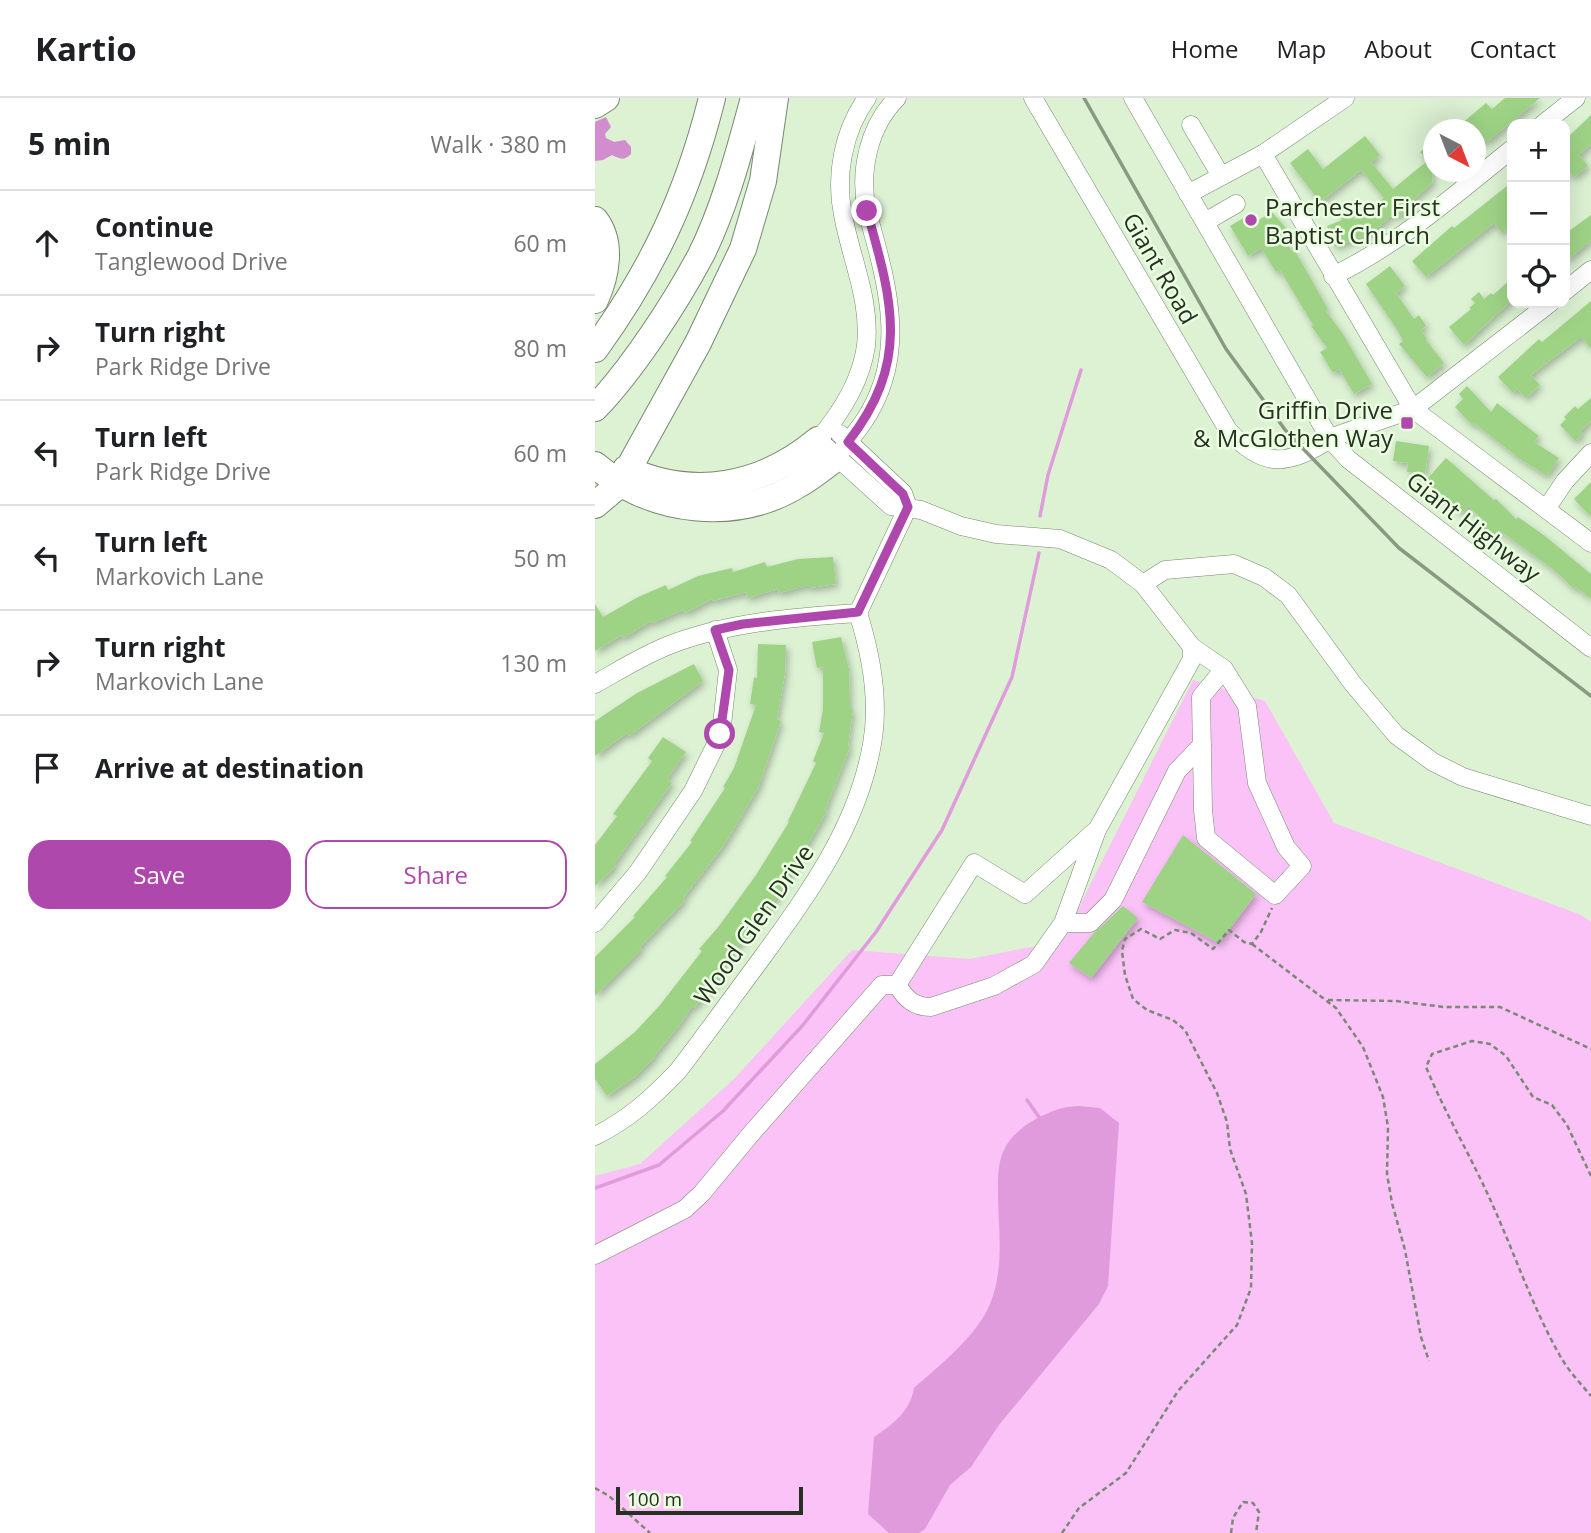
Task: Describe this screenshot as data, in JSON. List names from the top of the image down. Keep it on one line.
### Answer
{"streets":{"street":["Giant Road","Giant Highway","Wood Glen Drive"]},"crossings":[["Giant Road","Giant Highway"]],"places":{"other":["Parchester First Baptist Church"],"transit":["Griffin Drive & McGlothen Way"]},"scale_bar":"100 m","north":"bottom right","page":{"header":"Kartio","nav":["Home","Map","About","Contact"],"heading":["5 min","Walk · 380 m"],"map_buttons":["+","−"],"list":[["Continue","Tanglewood Drive","60 m"],["Turn right","Park Ridge Drive","80 m"],["Turn left","Park Ridge Drive","60 m"],["Turn left","Markovich Lane","50 m"],["Turn right","Markovich Lane","130 m"],"Arrive at destination"],"buttons":["Save","Share"],"scale":"100 m"}}
